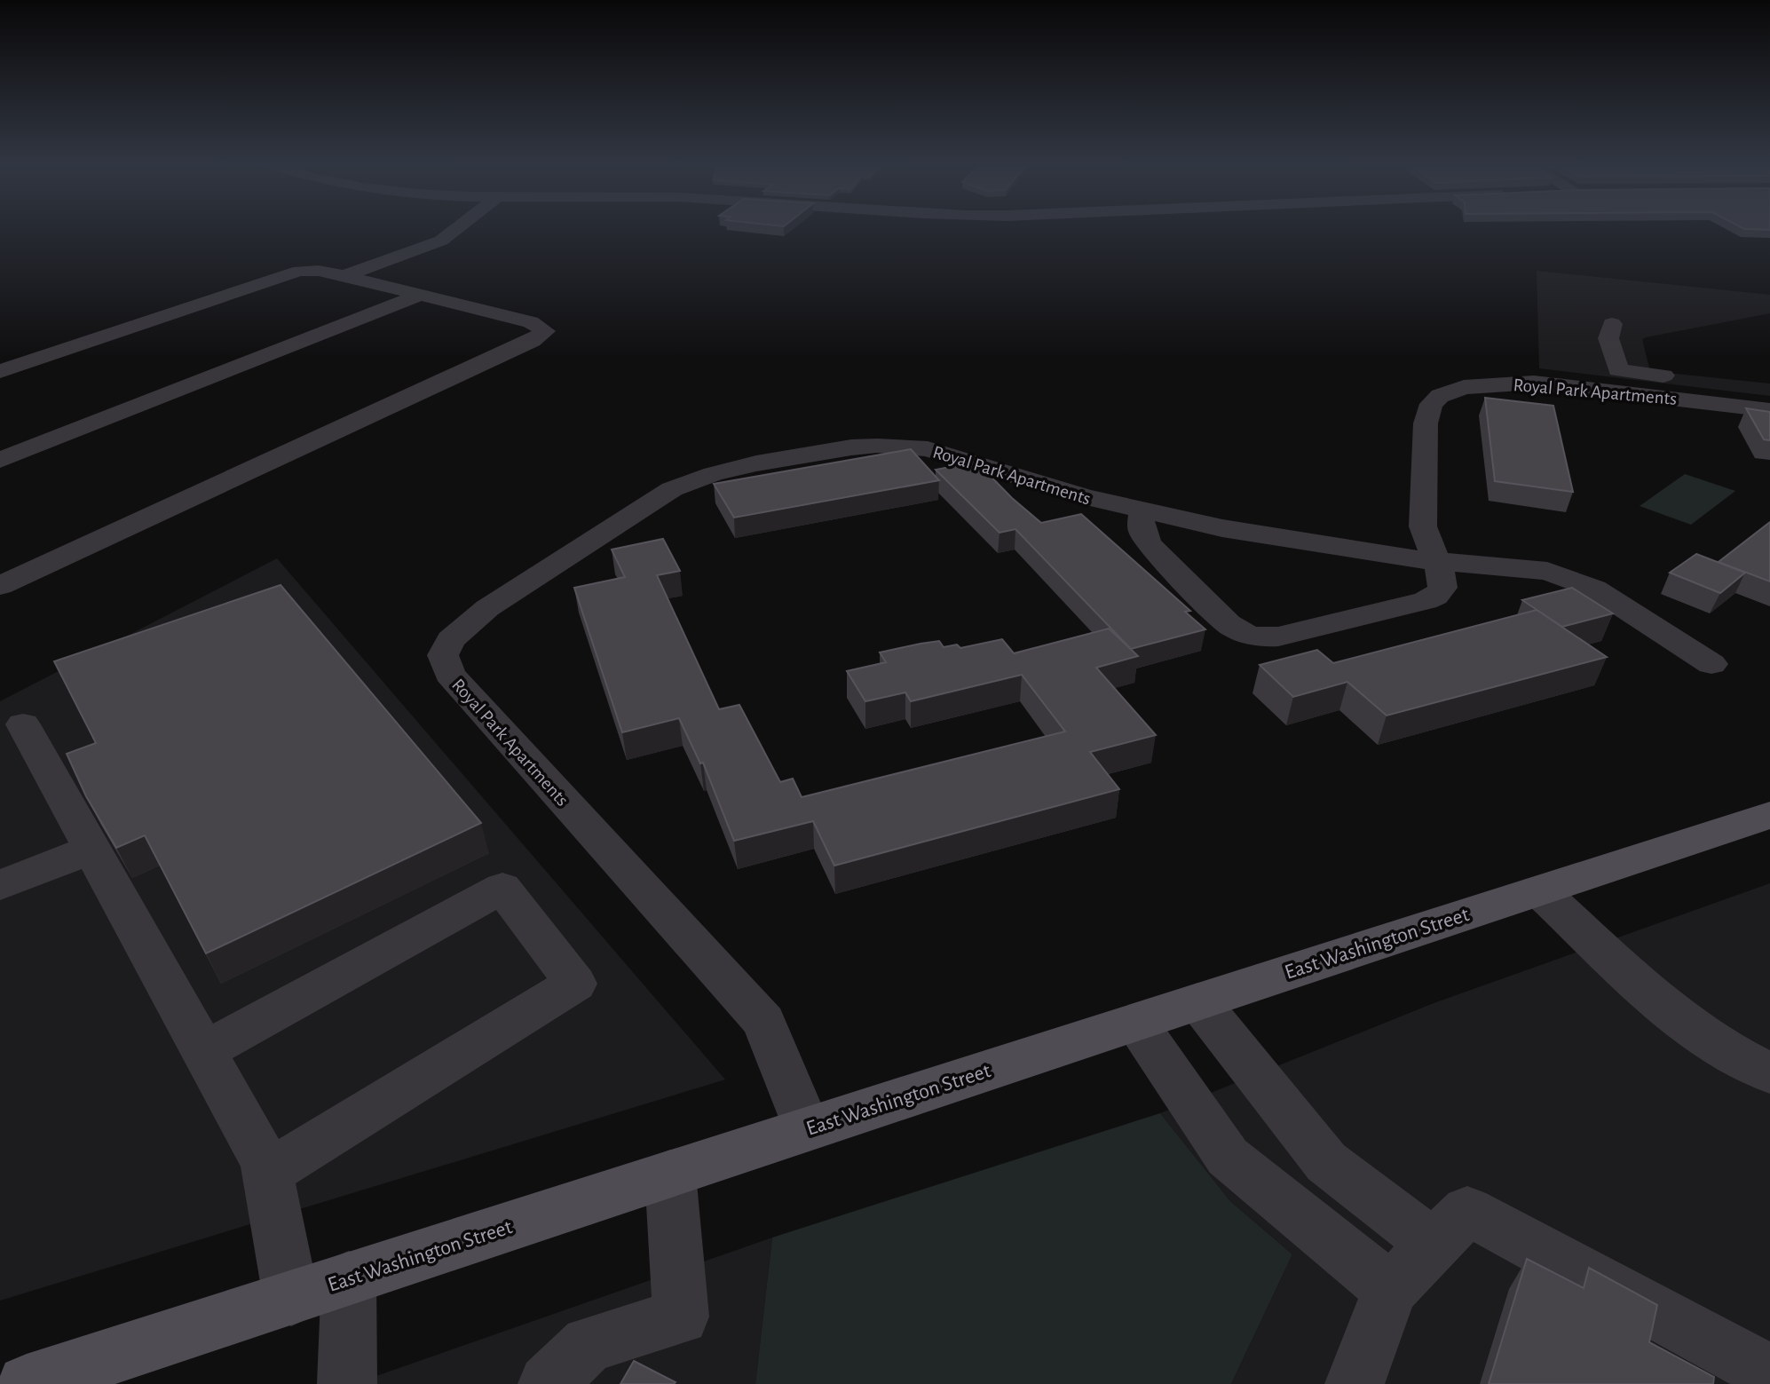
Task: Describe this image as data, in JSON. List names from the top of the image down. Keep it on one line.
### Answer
{"streets":{"main road":["East Washington Street"],"street":["Royal Park Apartments"]},"crossings":[["Royal Park Apartments","East Washington Street"]]}
